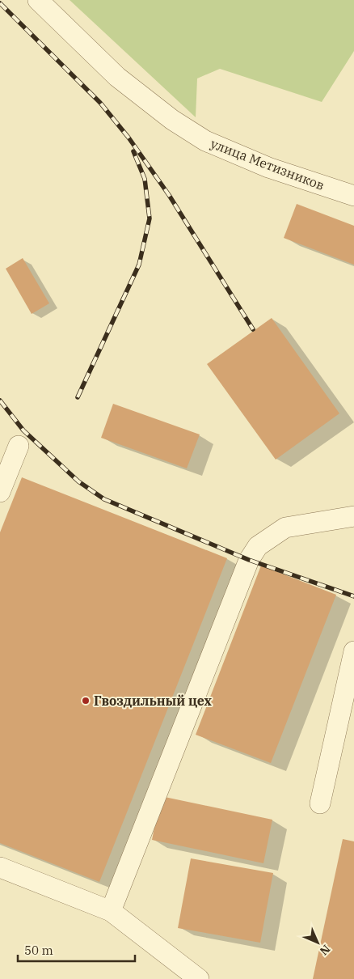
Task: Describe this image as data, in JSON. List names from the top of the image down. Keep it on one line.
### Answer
{"streets":{"street":["улица Метизников"]},"places":["Гвоздильный цех"],"scale_bar":"50 m","north":"bottom right"}
